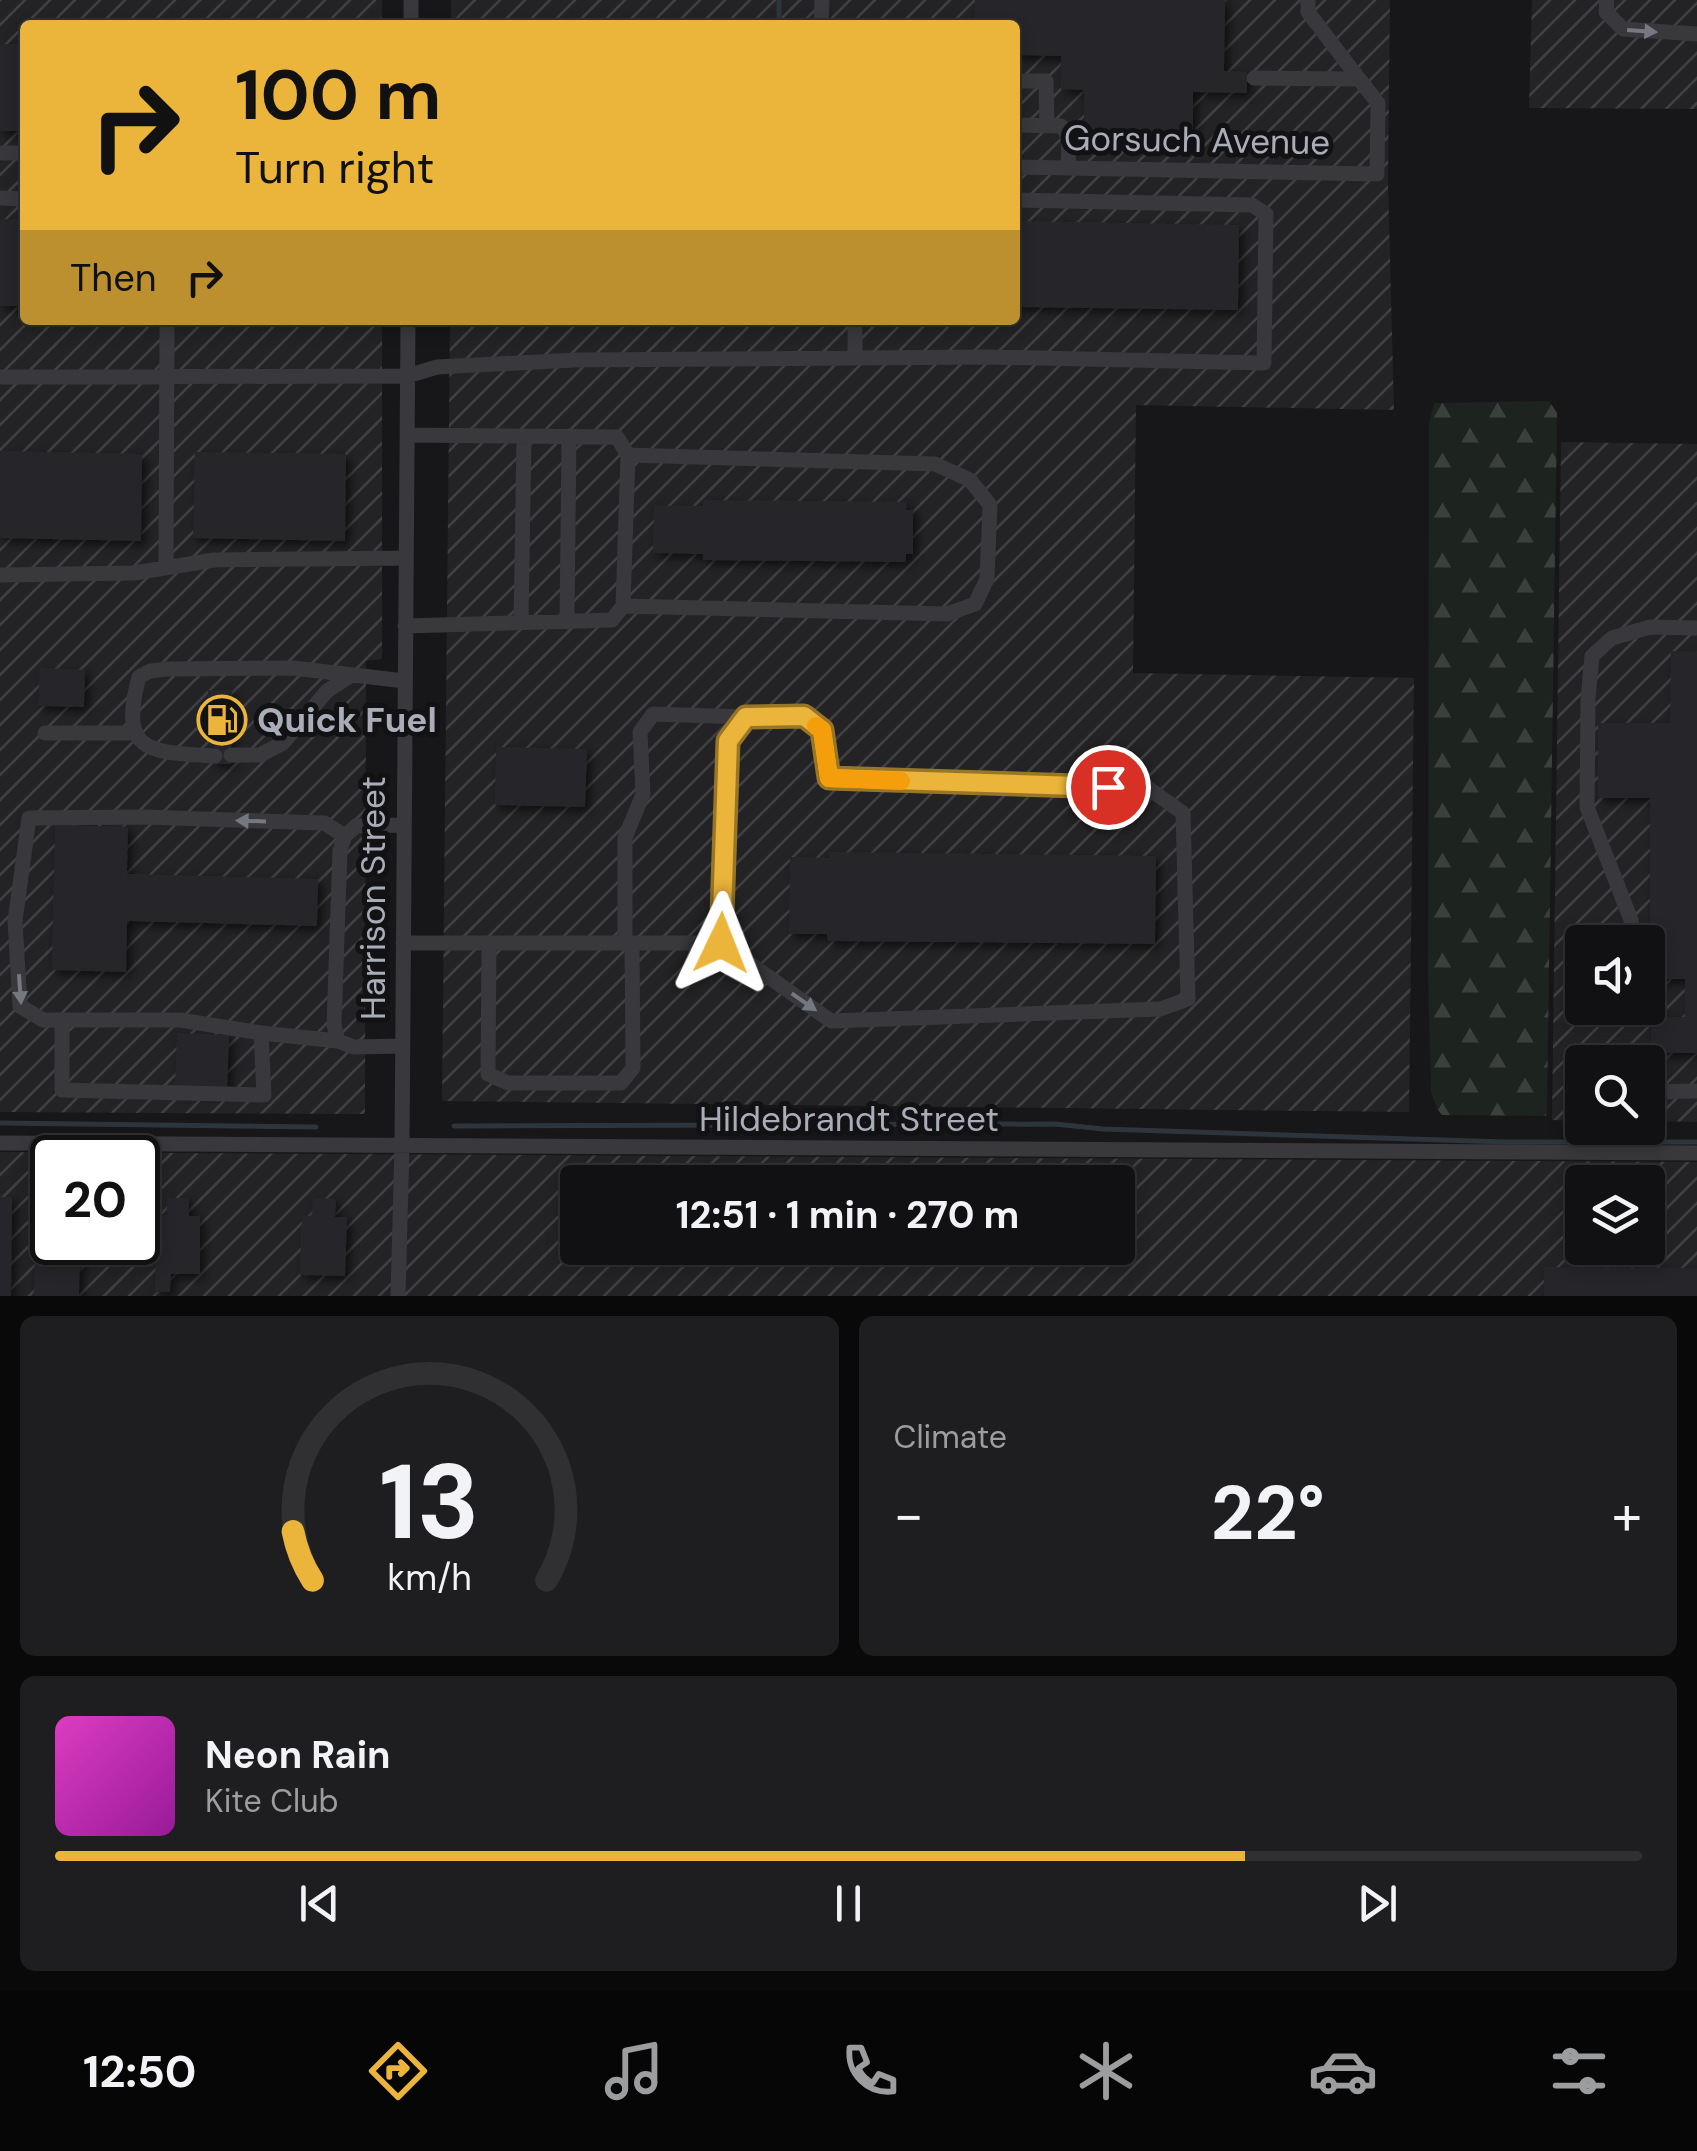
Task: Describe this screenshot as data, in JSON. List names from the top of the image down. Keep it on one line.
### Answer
{"streets":{"street":["Gorsuch Avenue","Harrison Street","Hildebrandt Street"]},"crossings":[["Harrison Street","Hildebrandt Street"]],"places":{"fuel station":["Quick Fuel"]},"page":{"turn":["100 m","Turn right"],"then":"Then","limit":"20","trip":"12:51 · 1 min · 270 m","tile":"Climate","heat":["−","22°","+"],"song":["Neon Rain","Kite Club"],"tabs":"12:50","gauge":["13","km/h"]}}
